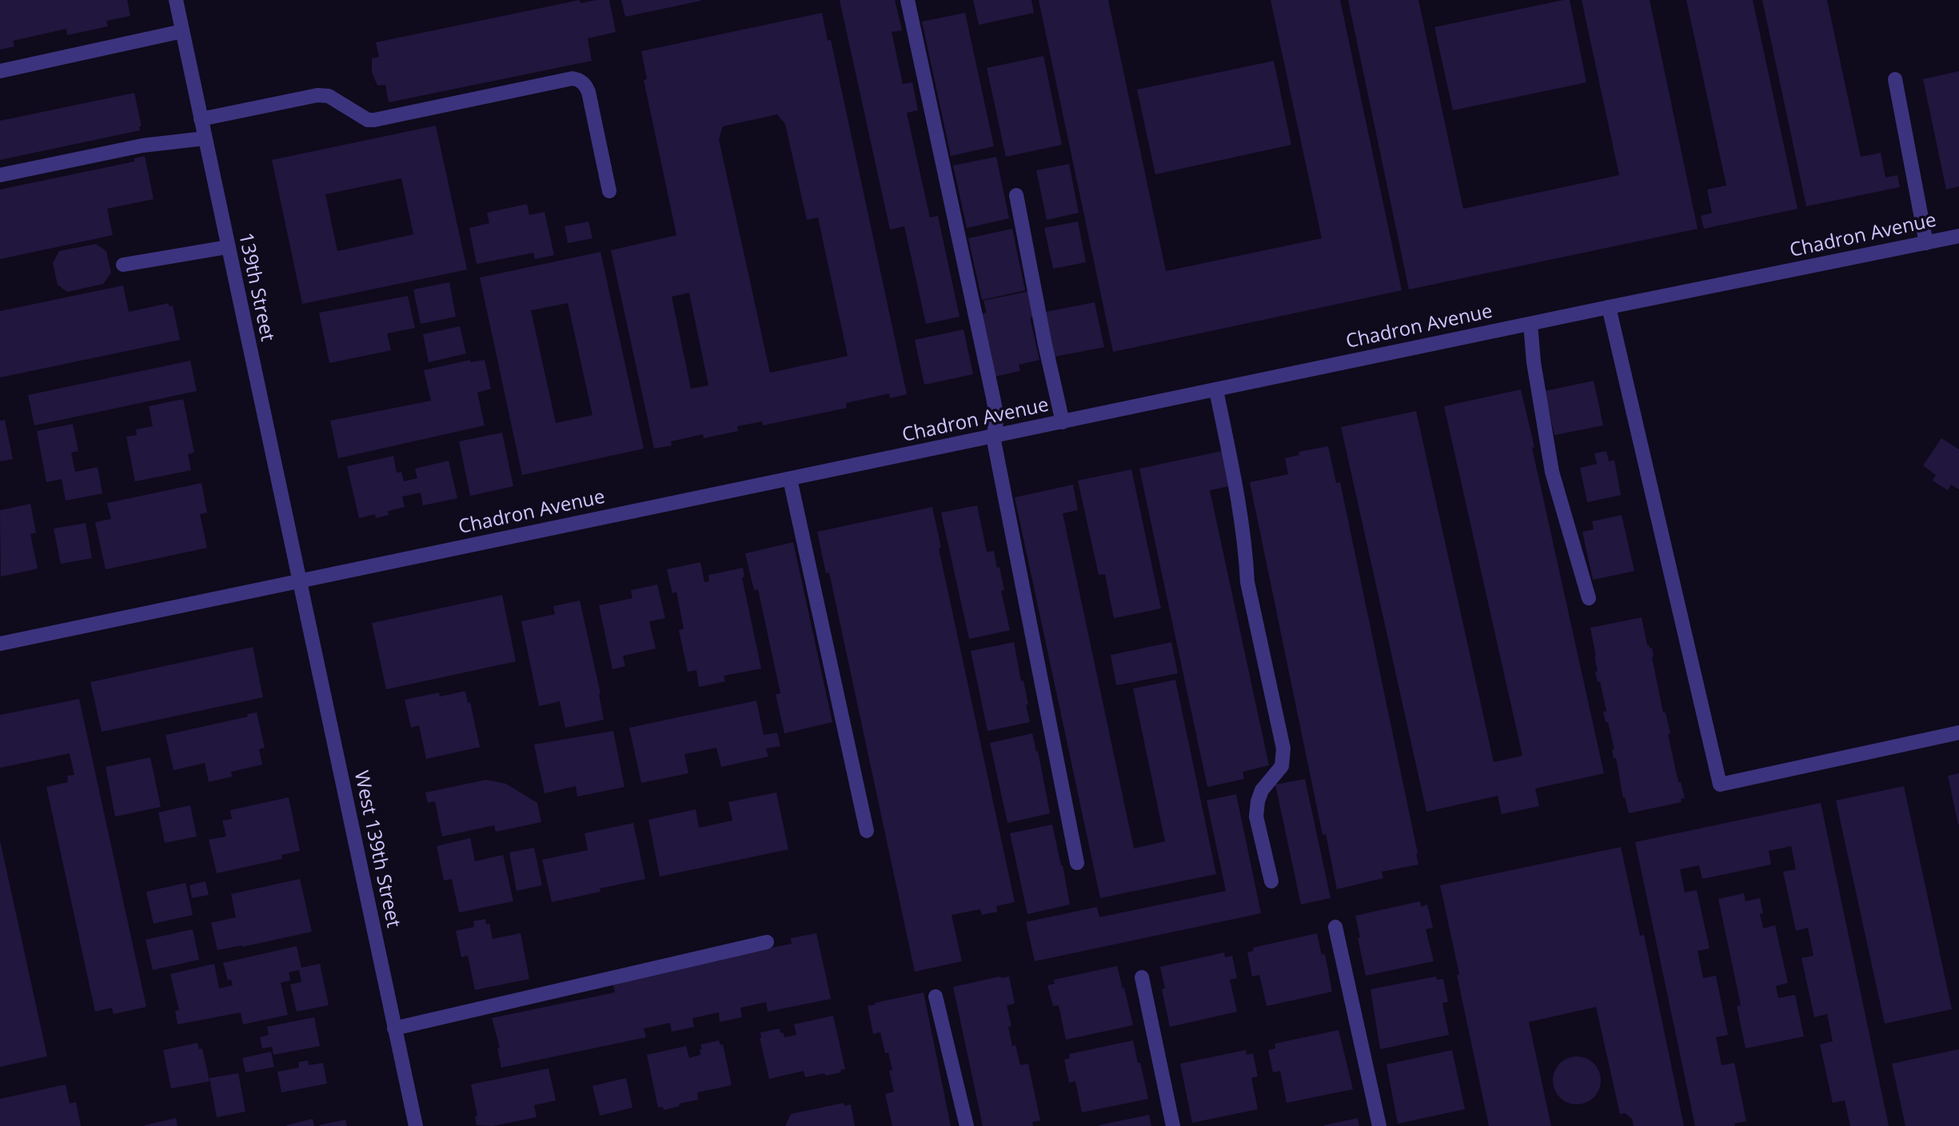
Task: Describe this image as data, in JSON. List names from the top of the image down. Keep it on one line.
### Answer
{"streets":{"street":["Chadron Avenue","139th Street","West 139th Street"]},"crossings":[["Chadron Avenue","139th Street"],["Chadron Avenue","West 139th Street"],["139th Street","West 139th Street"]]}
